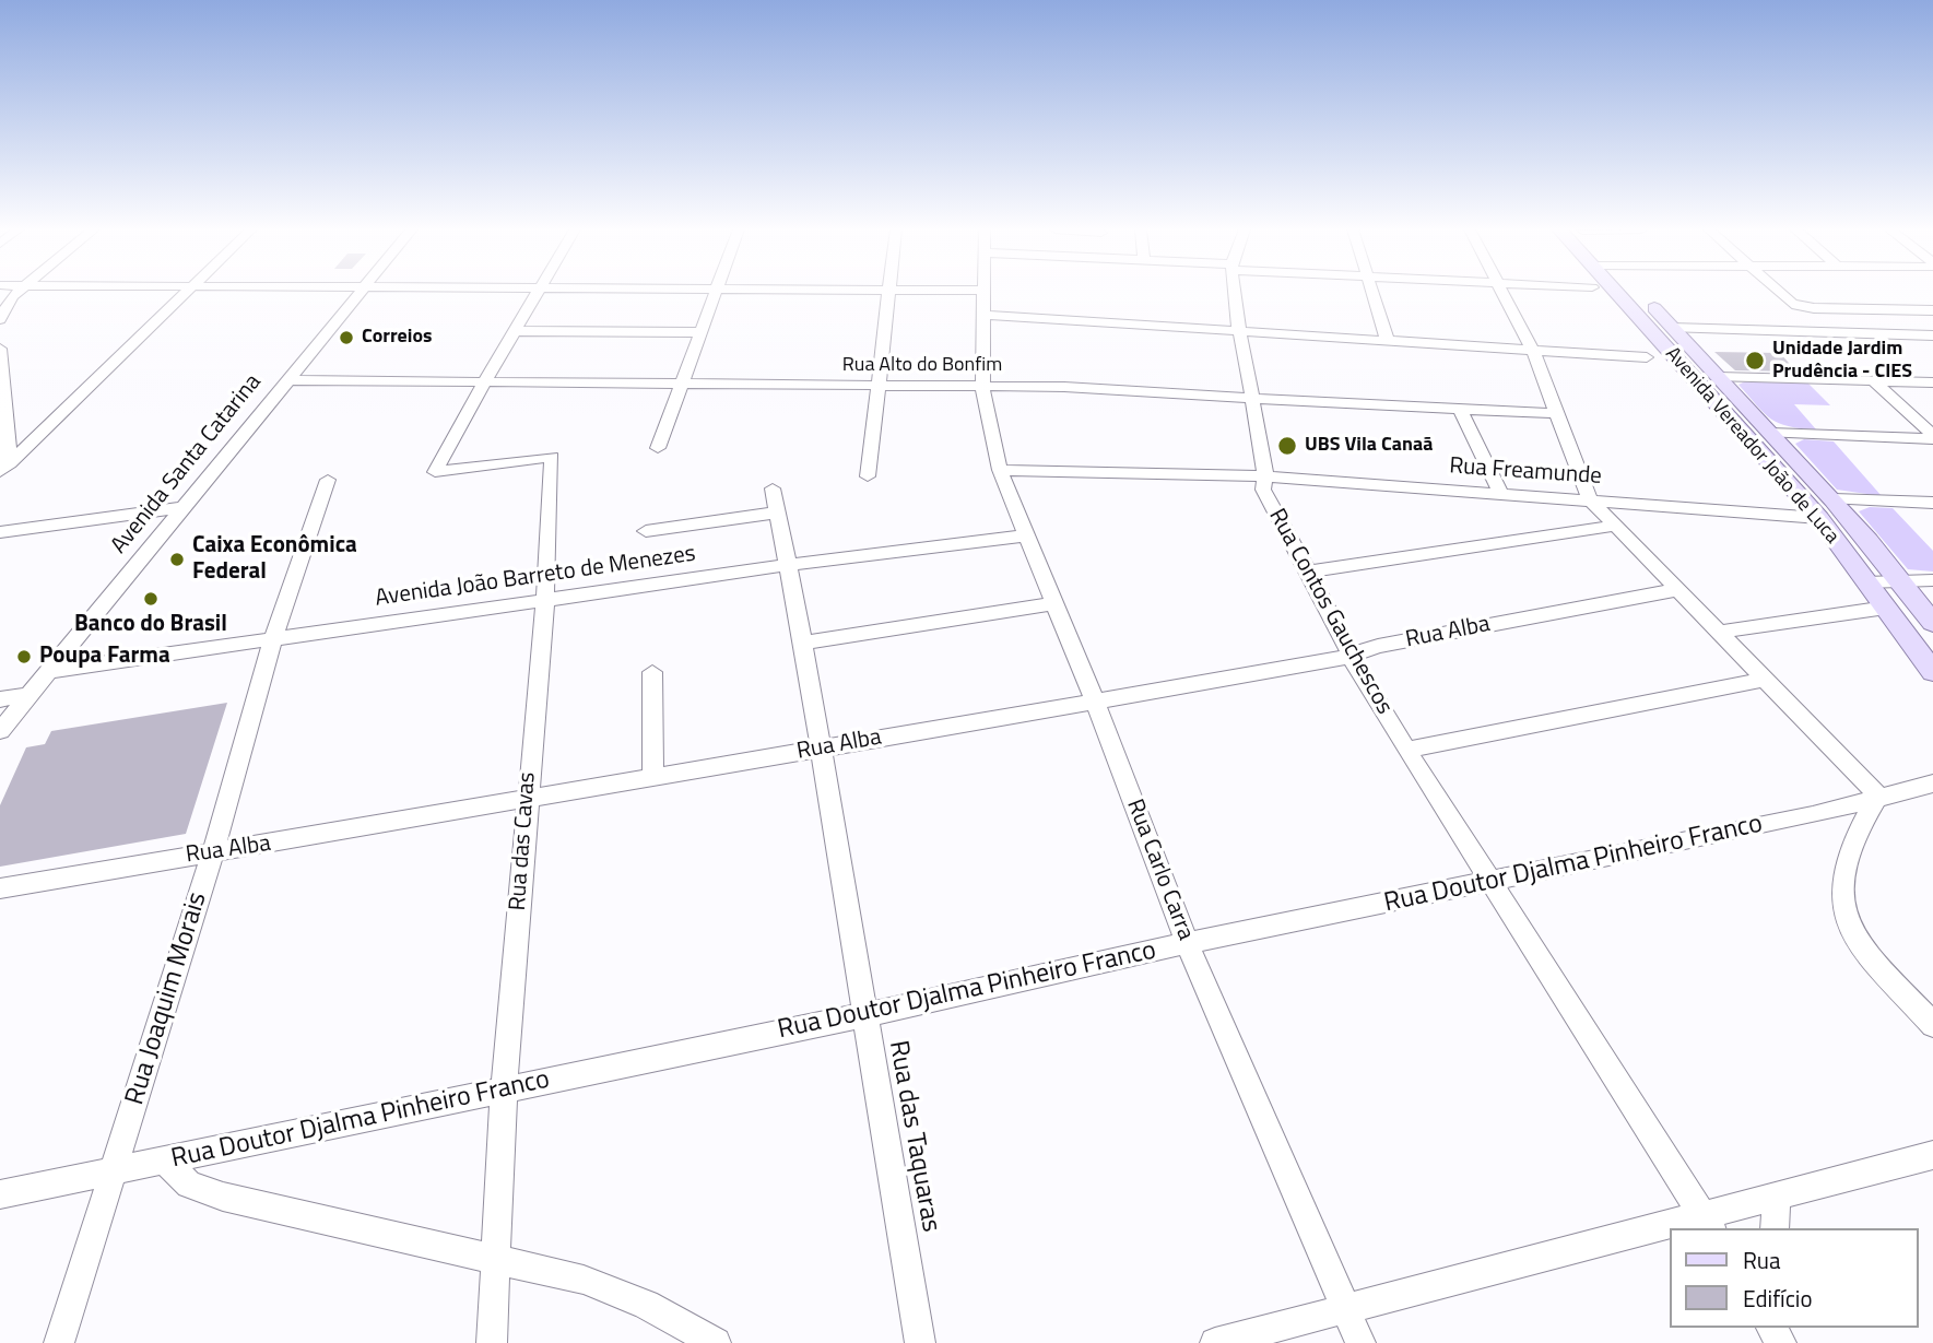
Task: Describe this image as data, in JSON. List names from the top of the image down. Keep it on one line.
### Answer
{"streets":{"main road":["Avenida Vereador João de Luca"],"street":["Rua Alto do Bonfim","Avenida Santa Catarina","Rua Freamunde","Avenida João Barreto de Menezes","Rua Contos Gauchescos","Rua Alba","Rua das Cavas","Rua Doutor Djalma Pinheiro Franco","Rua Carlo Carra","Rua Joaquim Morais","Rua das Taquaras"]},"crossings":[["Rua Alto do Bonfim","Avenida Santa Catarina"],["Rua Alto do Bonfim","Rua Contos Gauchescos"],["Rua Alto do Bonfim","Rua das Cavas"],["Rua Alto do Bonfim","Rua Carlo Carra"],["Avenida Vereador João de Luca","Rua Freamunde"],["Avenida Santa Catarina","Avenida João Barreto de Menezes"],["Rua Freamunde","Rua Contos Gauchescos"],["Rua Freamunde","Rua Carlo Carra"],["Avenida João Barreto de Menezes","Rua das Cavas"],["Avenida João Barreto de Menezes","Rua Carlo Carra"],["Avenida João Barreto de Menezes","Rua Joaquim Morais"],["Avenida João Barreto de Menezes","Rua das Taquaras"],["Rua Contos Gauchescos","Rua Alba"],["Rua Contos Gauchescos","Rua Doutor Djalma Pinheiro Franco"],["Rua Alba","Rua das Cavas"],["Rua Alba","Rua Carlo Carra"],["Rua Alba","Rua Joaquim Morais"],["Rua Alba","Rua das Taquaras"],["Rua das Cavas","Rua Doutor Djalma Pinheiro Franco"],["Rua Doutor Djalma Pinheiro Franco","Rua Carlo Carra"],["Rua Doutor Djalma Pinheiro Franco","Rua Joaquim Morais"],["Rua Doutor Djalma Pinheiro Franco","Rua das Taquaras"]],"places":["Correios","Unidade Jardim Prudência - CIES","UBS Vila Canaã","Caixa Econômica Federal","Banco do Brasil","Poupa Farma"],"legend":["Rua","Edifício"]}
